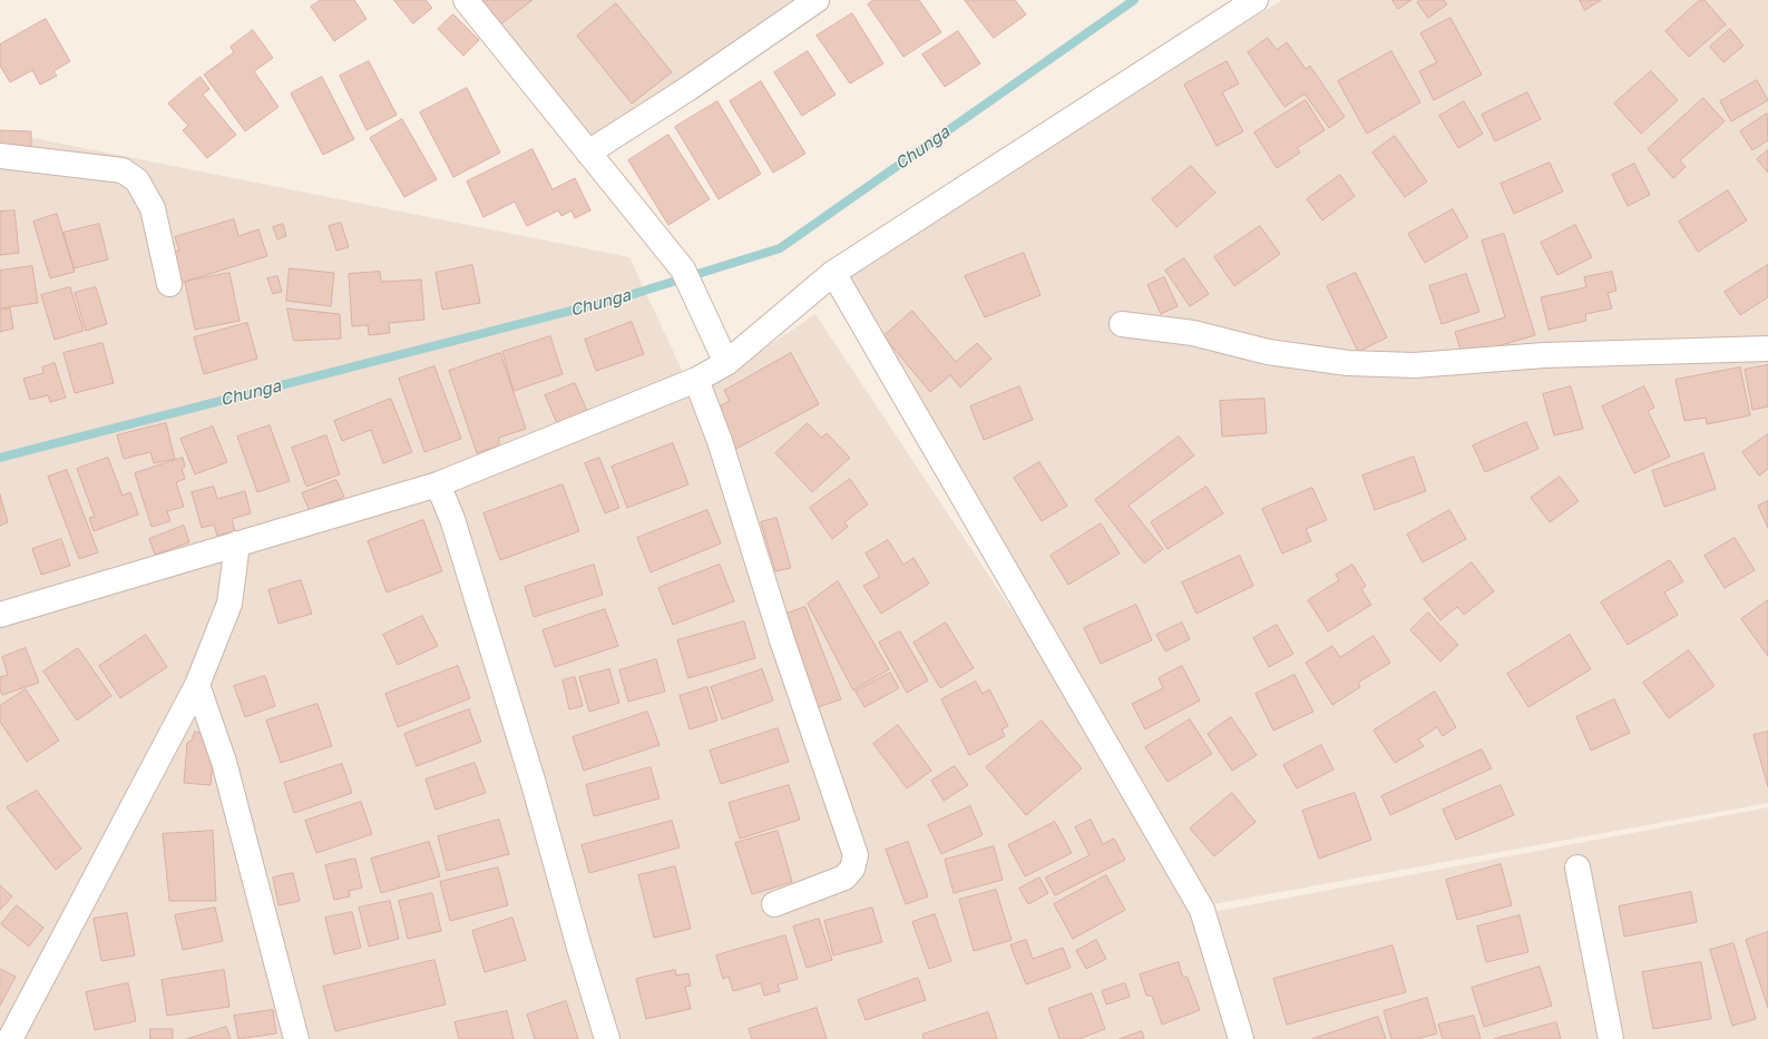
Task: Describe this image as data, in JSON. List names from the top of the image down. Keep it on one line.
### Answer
{"water":["Chunga"]}
